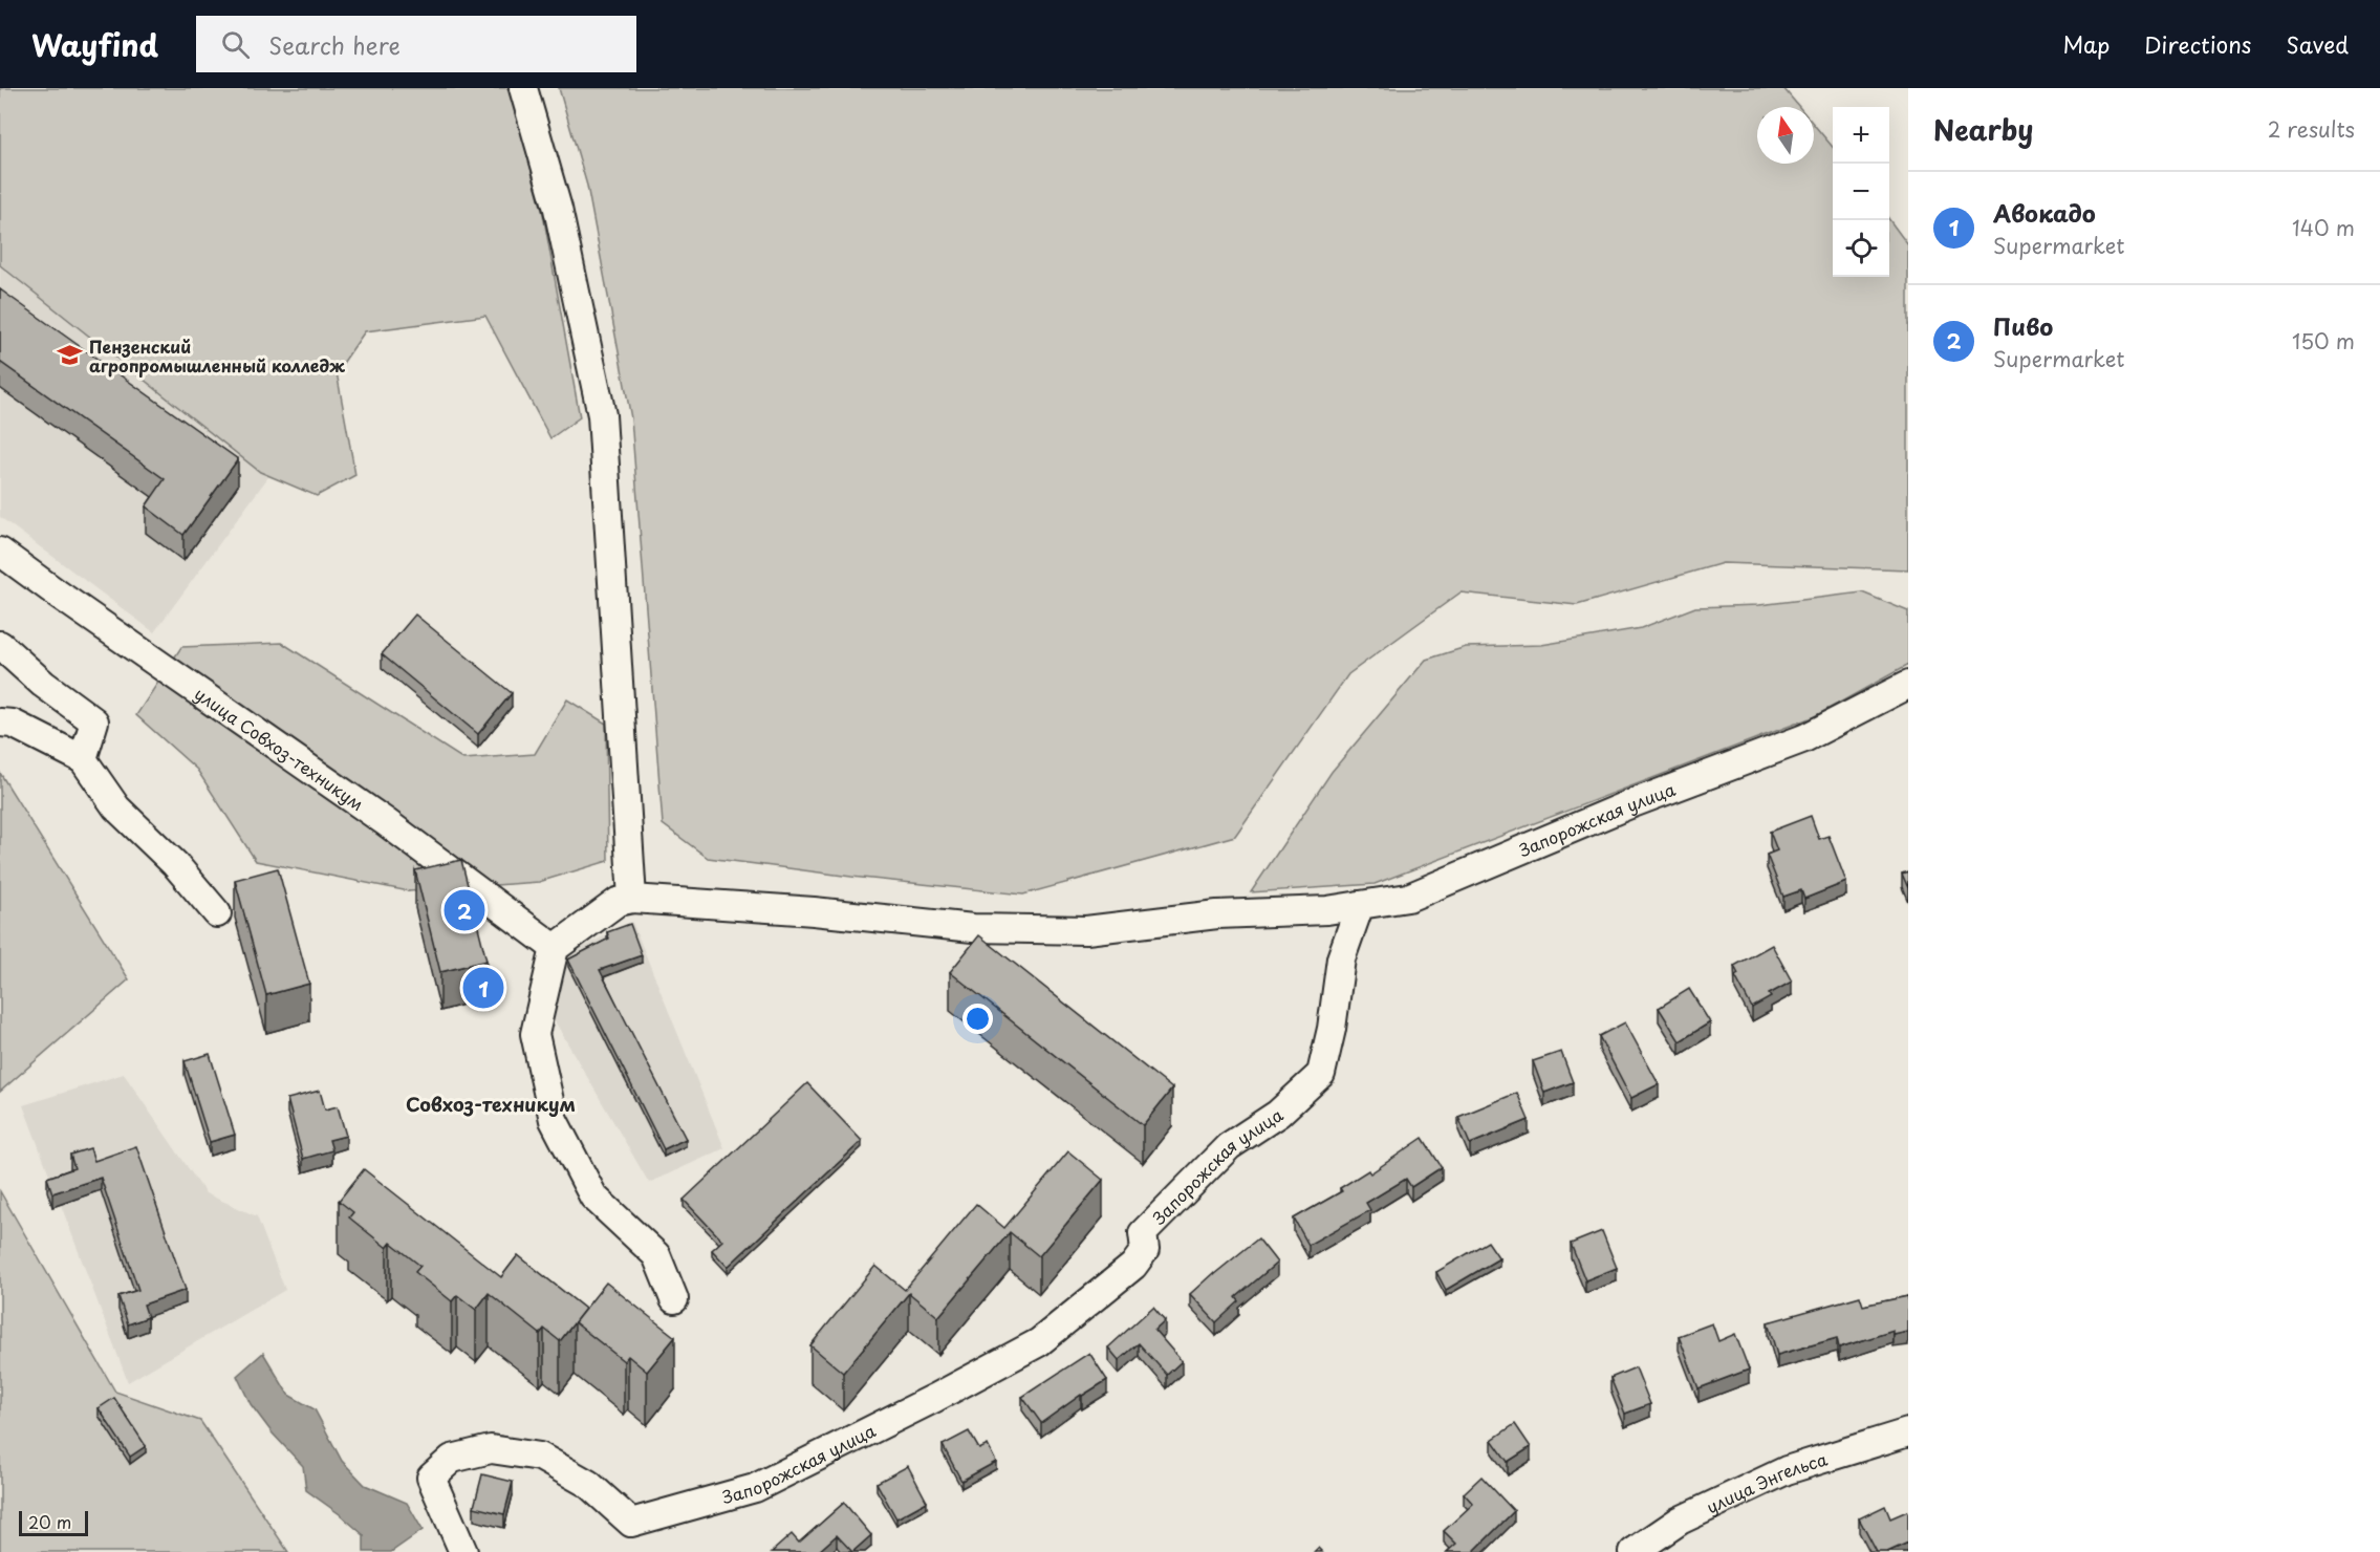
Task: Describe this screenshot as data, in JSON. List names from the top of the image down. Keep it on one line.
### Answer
{"streets":{"street":["улица Совхоз-техникум","Запорожская улица","улица Энгельса"]},"districts":["Совхоз-техникум"],"places":{"school or university":["Пензенский агропромышленный колледж"]},"scale_bar":"20 m","north":"top","page":{"header":"Wayfind","search":"Search here","nav":["Map","Directions","Saved"],"heading":["Nearby","2 results"],"map_buttons":["+","−"],"list":[{"mark":"1","name":"Авокадо","note":"Supermarket","value":"140 m"},{"mark":"2","name":"Пиво","note":"Supermarket","value":"150 m"}],"pins":["2","1"],"scale":"20 m"}}
